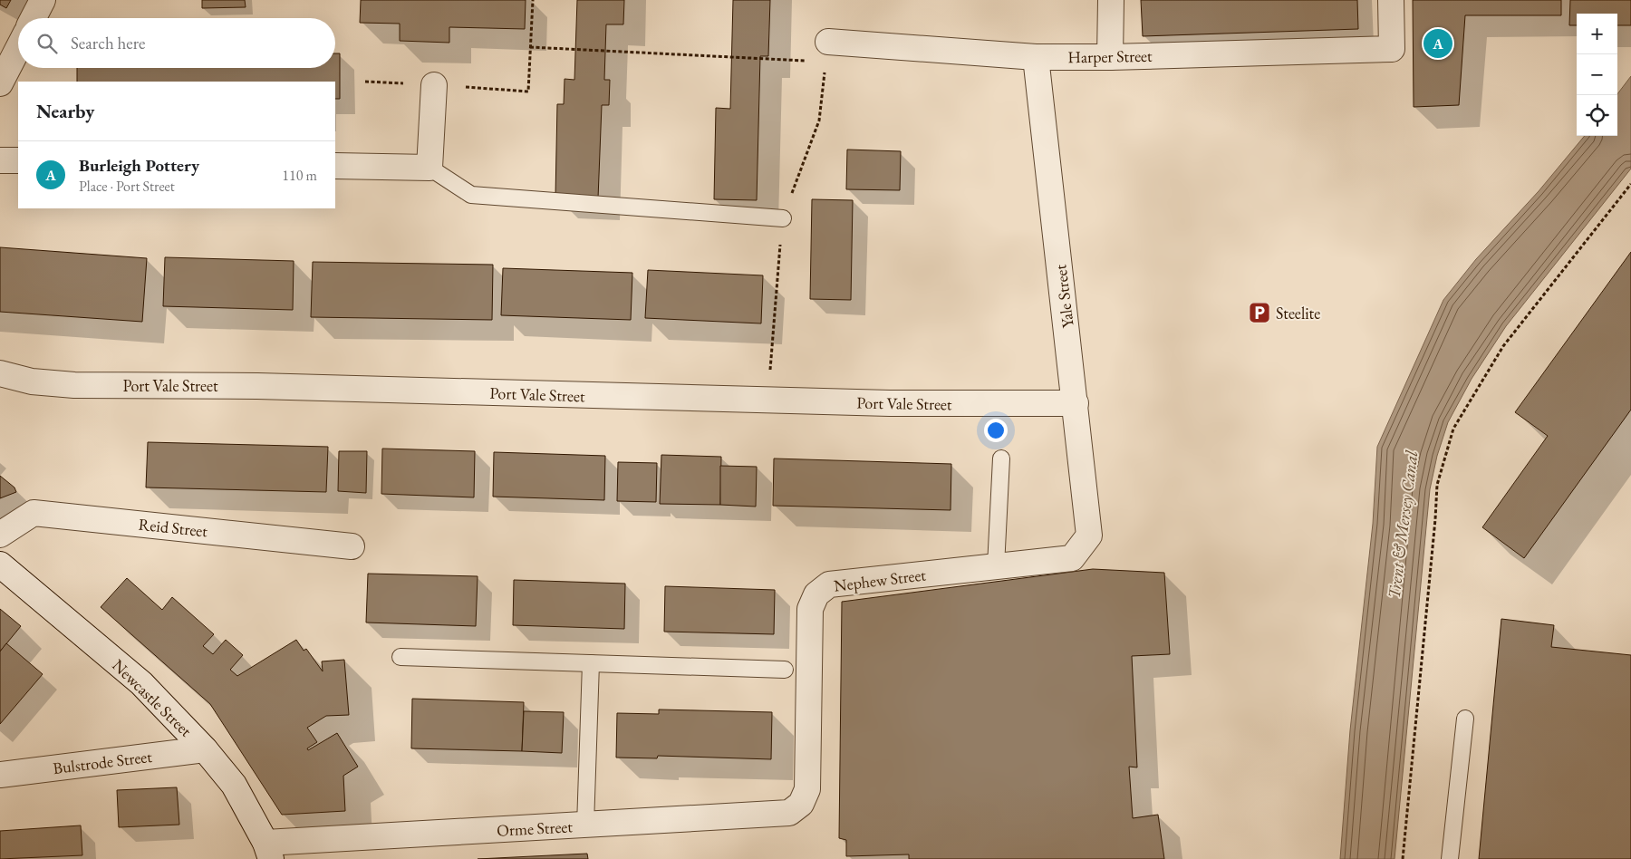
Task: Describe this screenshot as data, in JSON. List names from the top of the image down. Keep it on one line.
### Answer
{"streets":{"street":["Harper Street","Yale Street","Port Vale Street","Reid Street","Nephew Street","Newcastle Street","Bulstrode Street","Orme Street"]},"crossings":[["Harper Street","Yale Street"],["Yale Street","Port Vale Street"],["Yale Street","Nephew Street"],["Nephew Street","Orme Street"],["Newcastle Street","Bulstrode Street"],["Newcastle Street","Orme Street"]],"water":["Trent & Mersey Canal"],"places":{"parking":["Steelite"]},"page":{"map_buttons":["+","−"],"search":"Search here","pins":"A","heading":"Nearby","list":[{"mark":"A","name":"Burleigh Pottery","note":"Place · Port Street","value":"110 m"}]}}
